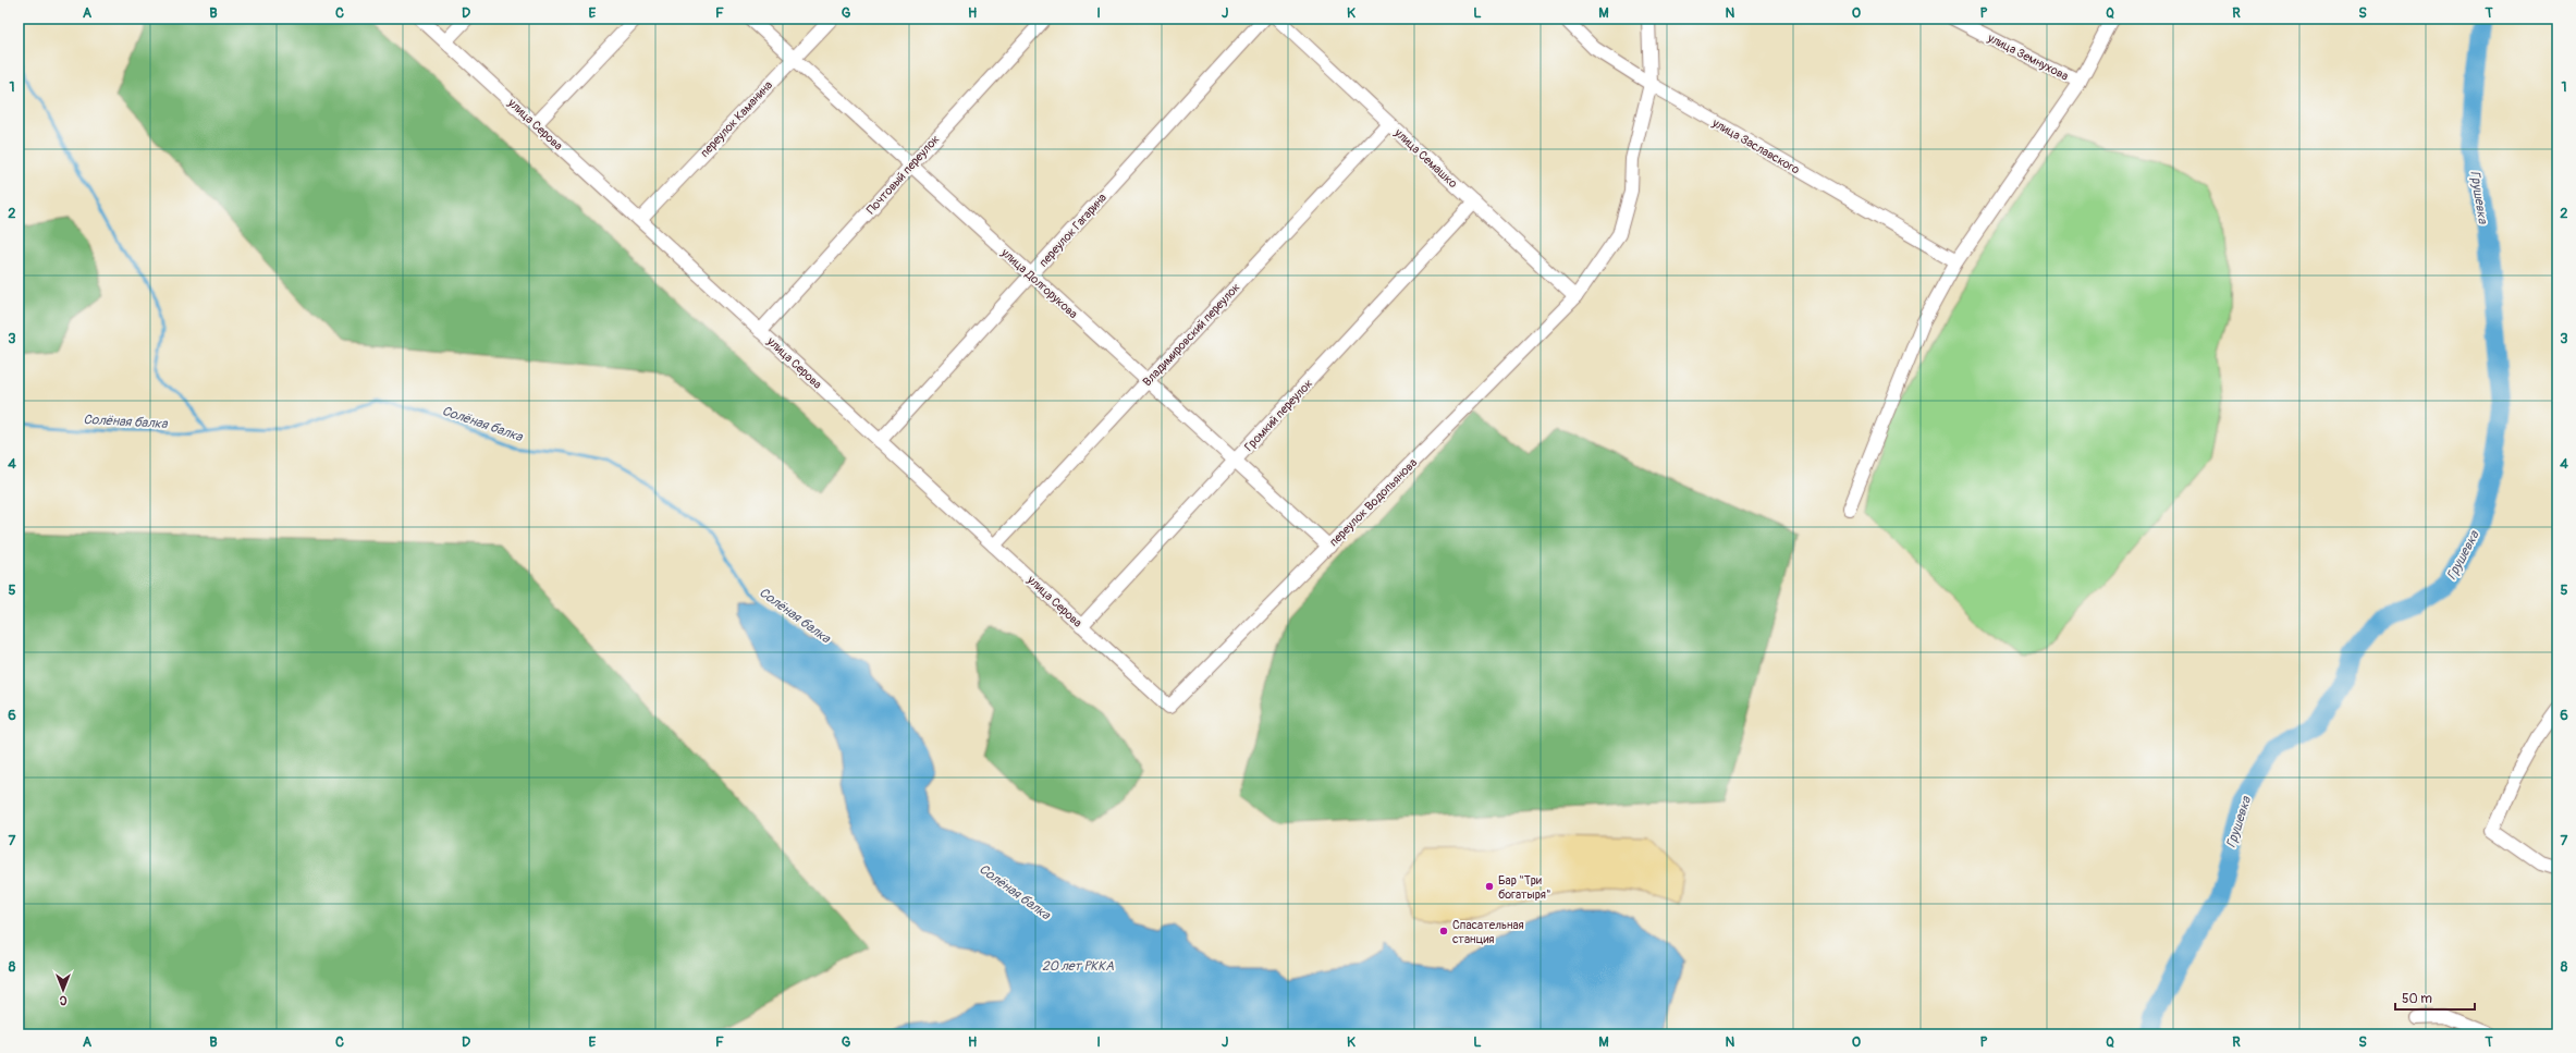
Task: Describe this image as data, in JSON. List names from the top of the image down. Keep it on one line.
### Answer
{"streets":{"street":["улица Земнухова","переулок Каманина","улица Серова","улица Заславского","улица Семашко","Почтовый переулок","переулок Гагарина","улица Долгорукова","Владимировский переулок","Громкий переулок","переулок Водопьянова"]},"crossings":[["переулок Каманина","улица Серова"],["переулок Каманина","улица Долгорукова"],["улица Серова","Почтовый переулок"],["улица Серова","переулок Гагарина"],["улица Серова","Владимировский переулок"],["улица Серова","Громкий переулок"],["улица Серова","переулок Водопьянова"],["улица Заславского","переулок Водопьянова"],["улица Семашко","Владимировский переулок"],["улица Семашко","Громкий переулок"],["улица Семашко","переулок Водопьянова"],["Почтовый переулок","улица Долгорукова"],["переулок Гагарина","улица Долгорукова"],["улица Долгорукова","Владимировский переулок"],["улица Долгорукова","Громкий переулок"],["улица Долгорукова","переулок Водопьянова"]],"water":["Грушевка","Солёная балка","20 лет РККА"],"places":["Бар \"Три богатыря\"","Спасательная станция"],"scale_bar":"50 m","north":"bottom","grid":{"columns":["A","B","C","D","E","F","G","H","I","J","K","L","M","N","O","P","Q","R","S","T"],"rows":["1","2","3","4","5","6","7","8"]}}
